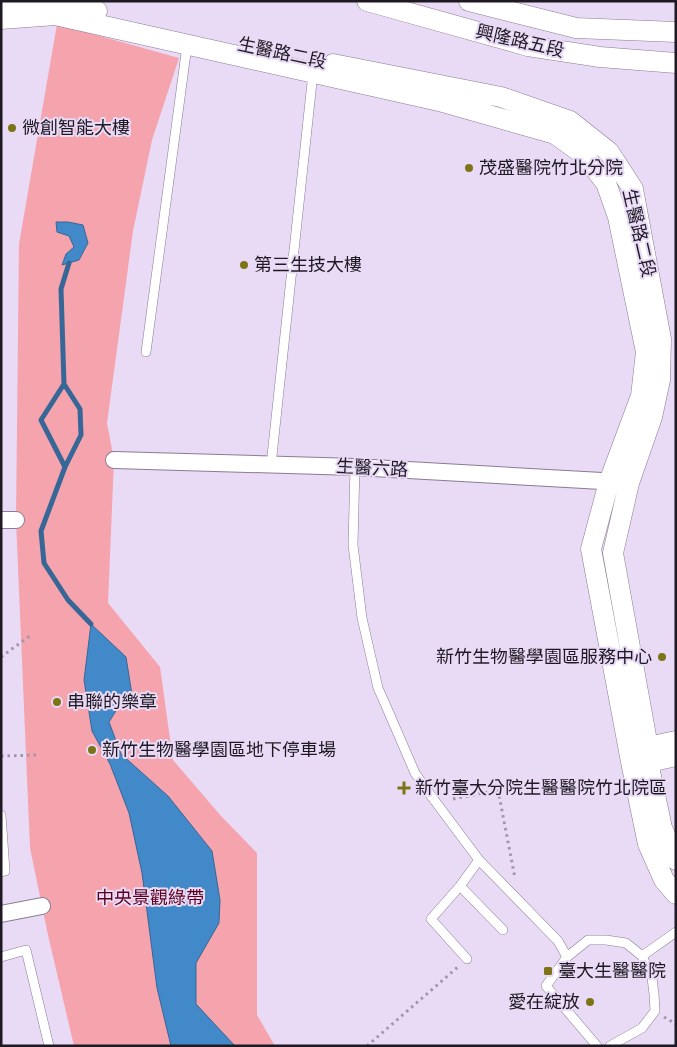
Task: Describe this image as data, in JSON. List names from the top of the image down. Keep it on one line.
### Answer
{"streets":{"street":["興隆路五段","生醫路二段","生醫六路"]},"crossings":[["生醫路二段","生醫六路"]],"parks":["中央景觀綠帶"],"places":{"other":["微創智能大樓","茂盛醫院竹北分院","第三生技大樓","新竹生物醫學園區服務中心","串聯的樂章","新竹生物醫學園區地下停車場","愛在綻放"],"health":["新竹臺大分院生醫醫院竹北院區"],"transit":["臺大生醫醫院"]}}
